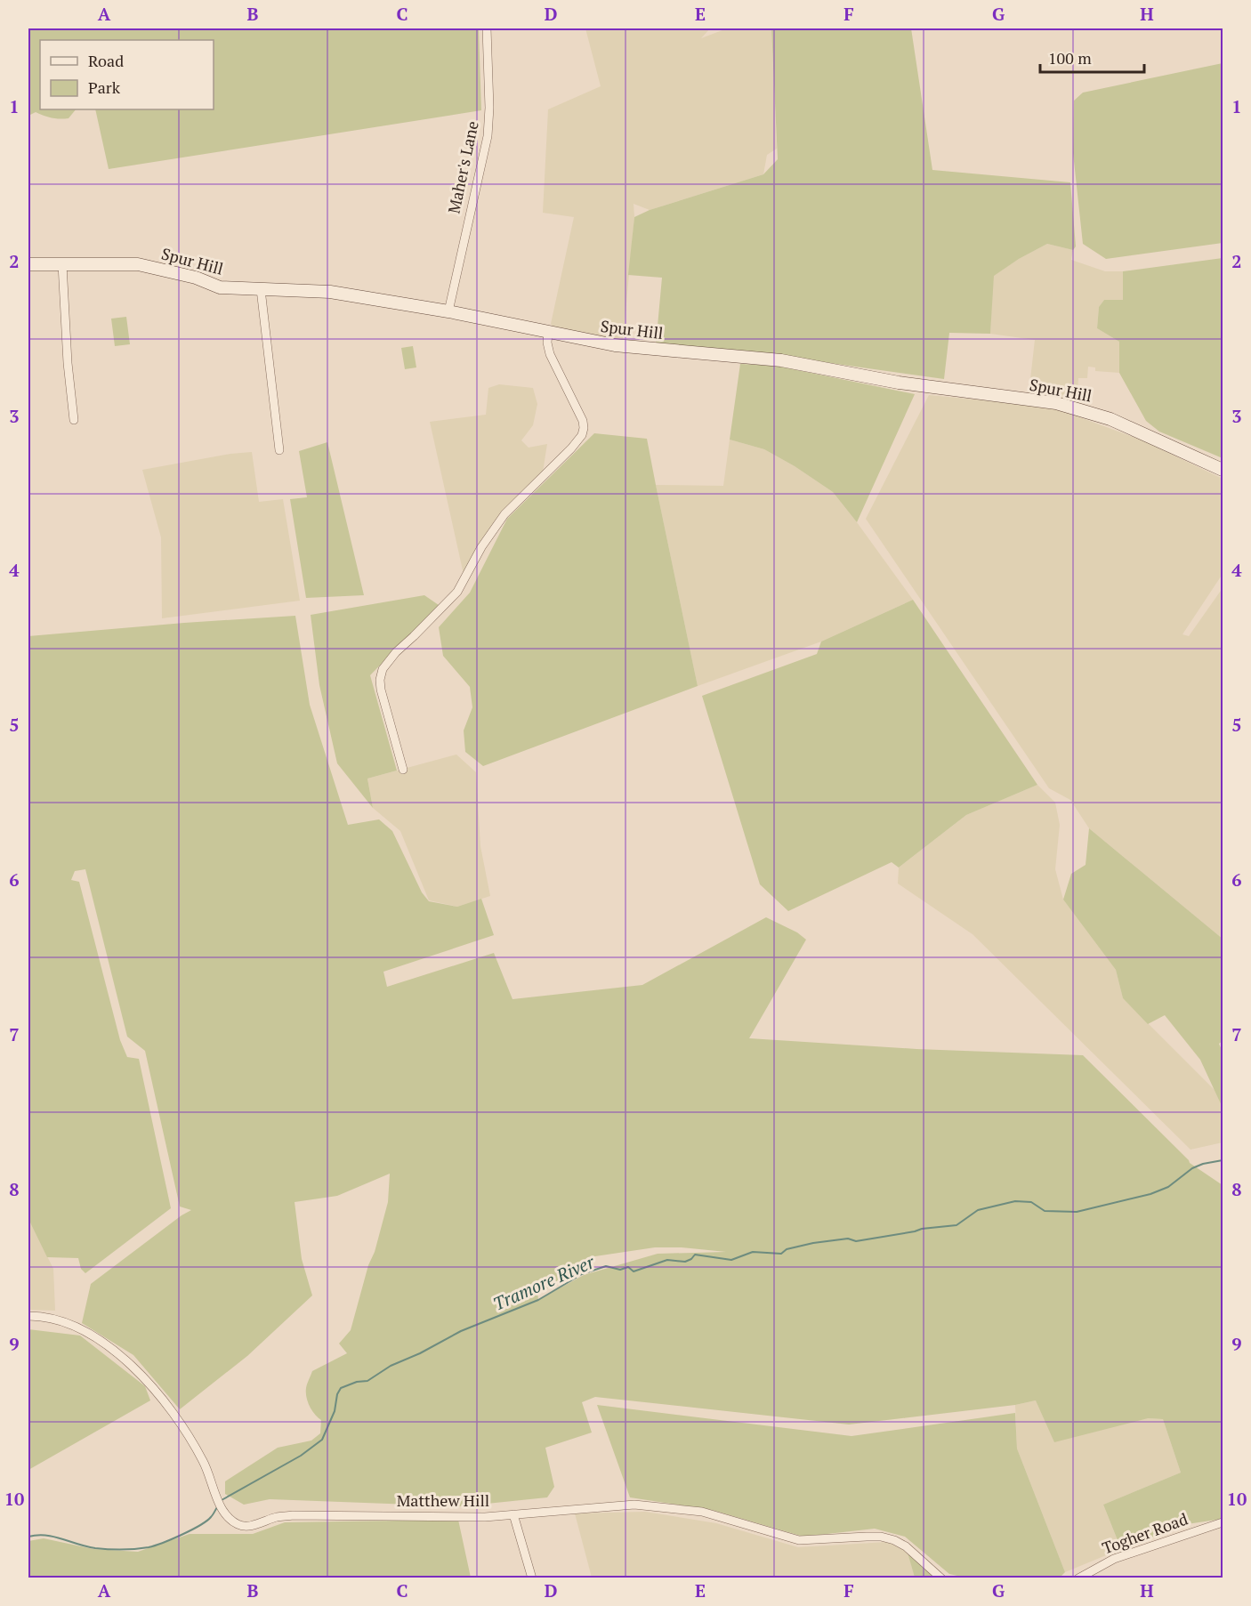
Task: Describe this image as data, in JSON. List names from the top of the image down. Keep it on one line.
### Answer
{"streets":{"street":["Maher's Lane","Spur Hill","Matthew Hill","Togher Road"]},"crossings":[["Maher's Lane","Spur Hill"]],"water":["Tramore River"],"legend":["Road","Park"],"scale_bar":"100 m","grid":{"columns":["A","B","C","D","E","F","G","H"],"rows":["1","2","3","4","5","6","7","8","9","10"]}}
